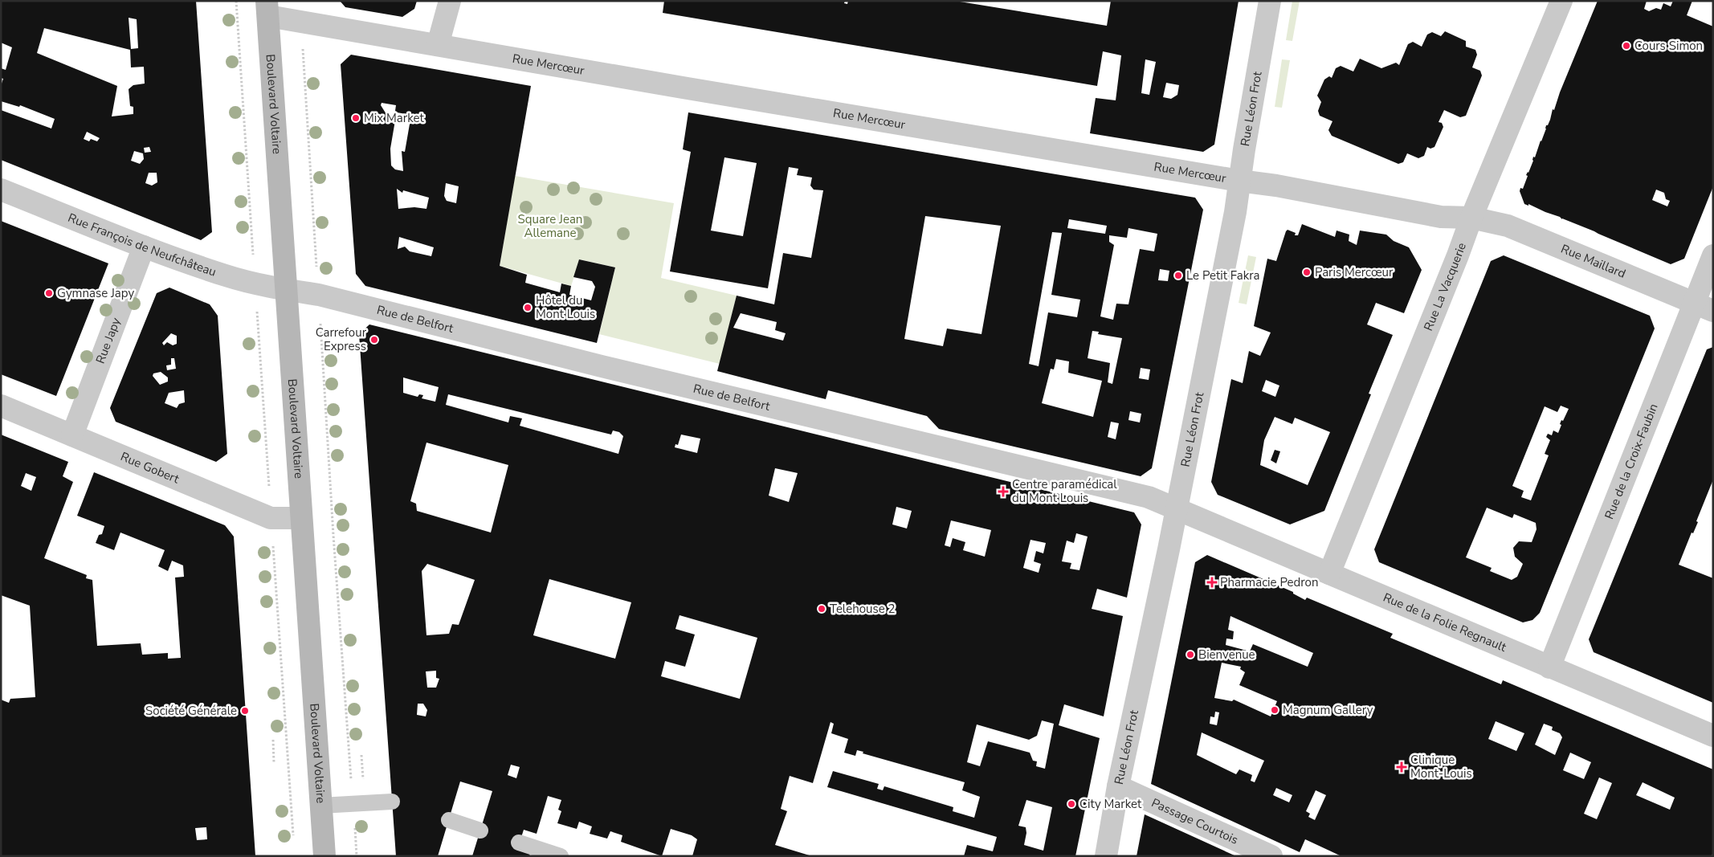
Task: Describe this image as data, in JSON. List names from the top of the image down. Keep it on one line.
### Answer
{"streets":{"main road":["Boulevard Voltaire"],"street":["Rue Mercœur","Rue Léon Frot","Rue François de Neufchâteau","Rue Maillard","Rue La Vacquerie","Rue de Belfort","Rue Japy","Rue de la Croix-Faubin","Rue Gobert","Rue de la Folie Regnault","Passage Courtois"]},"crossings":[["Rue Mercœur","Boulevard Voltaire"],["Rue Mercœur","Rue Léon Frot"],["Rue Mercœur","Rue Maillard"],["Rue Mercœur","Rue La Vacquerie"],["Boulevard Voltaire","Rue François de Neufchâteau"],["Boulevard Voltaire","Rue de Belfort"],["Boulevard Voltaire","Rue Gobert"],["Rue Léon Frot","Rue de Belfort"],["Rue Léon Frot","Rue de la Folie Regnault"],["Rue Léon Frot","Passage Courtois"],["Rue François de Neufchâteau","Rue de Belfort"],["Rue François de Neufchâteau","Rue Japy"],["Rue Maillard","Rue La Vacquerie"],["Rue Maillard","Rue de la Croix-Faubin"],["Rue La Vacquerie","Rue de la Folie Regnault"],["Rue de Belfort","Rue de la Folie Regnault"],["Rue Japy","Rue Gobert"],["Rue de la Croix-Faubin","Rue de la Folie Regnault"]],"parks":["Square Jean Allemane"],"places":{"other":["Cours Simon","Mix Market","Paris Mercœur","Le Petit Fakra","Gymnase Japy","Hôtel du Mont Louis","Carrefour Express","Telehouse 2","Bienvenue","Magnum Gallery","Société Générale","City Market"],"health":["Centre paramédical du Mont Louis","Pharmacie Pedron","Clinique Mont-Louis"]}}
